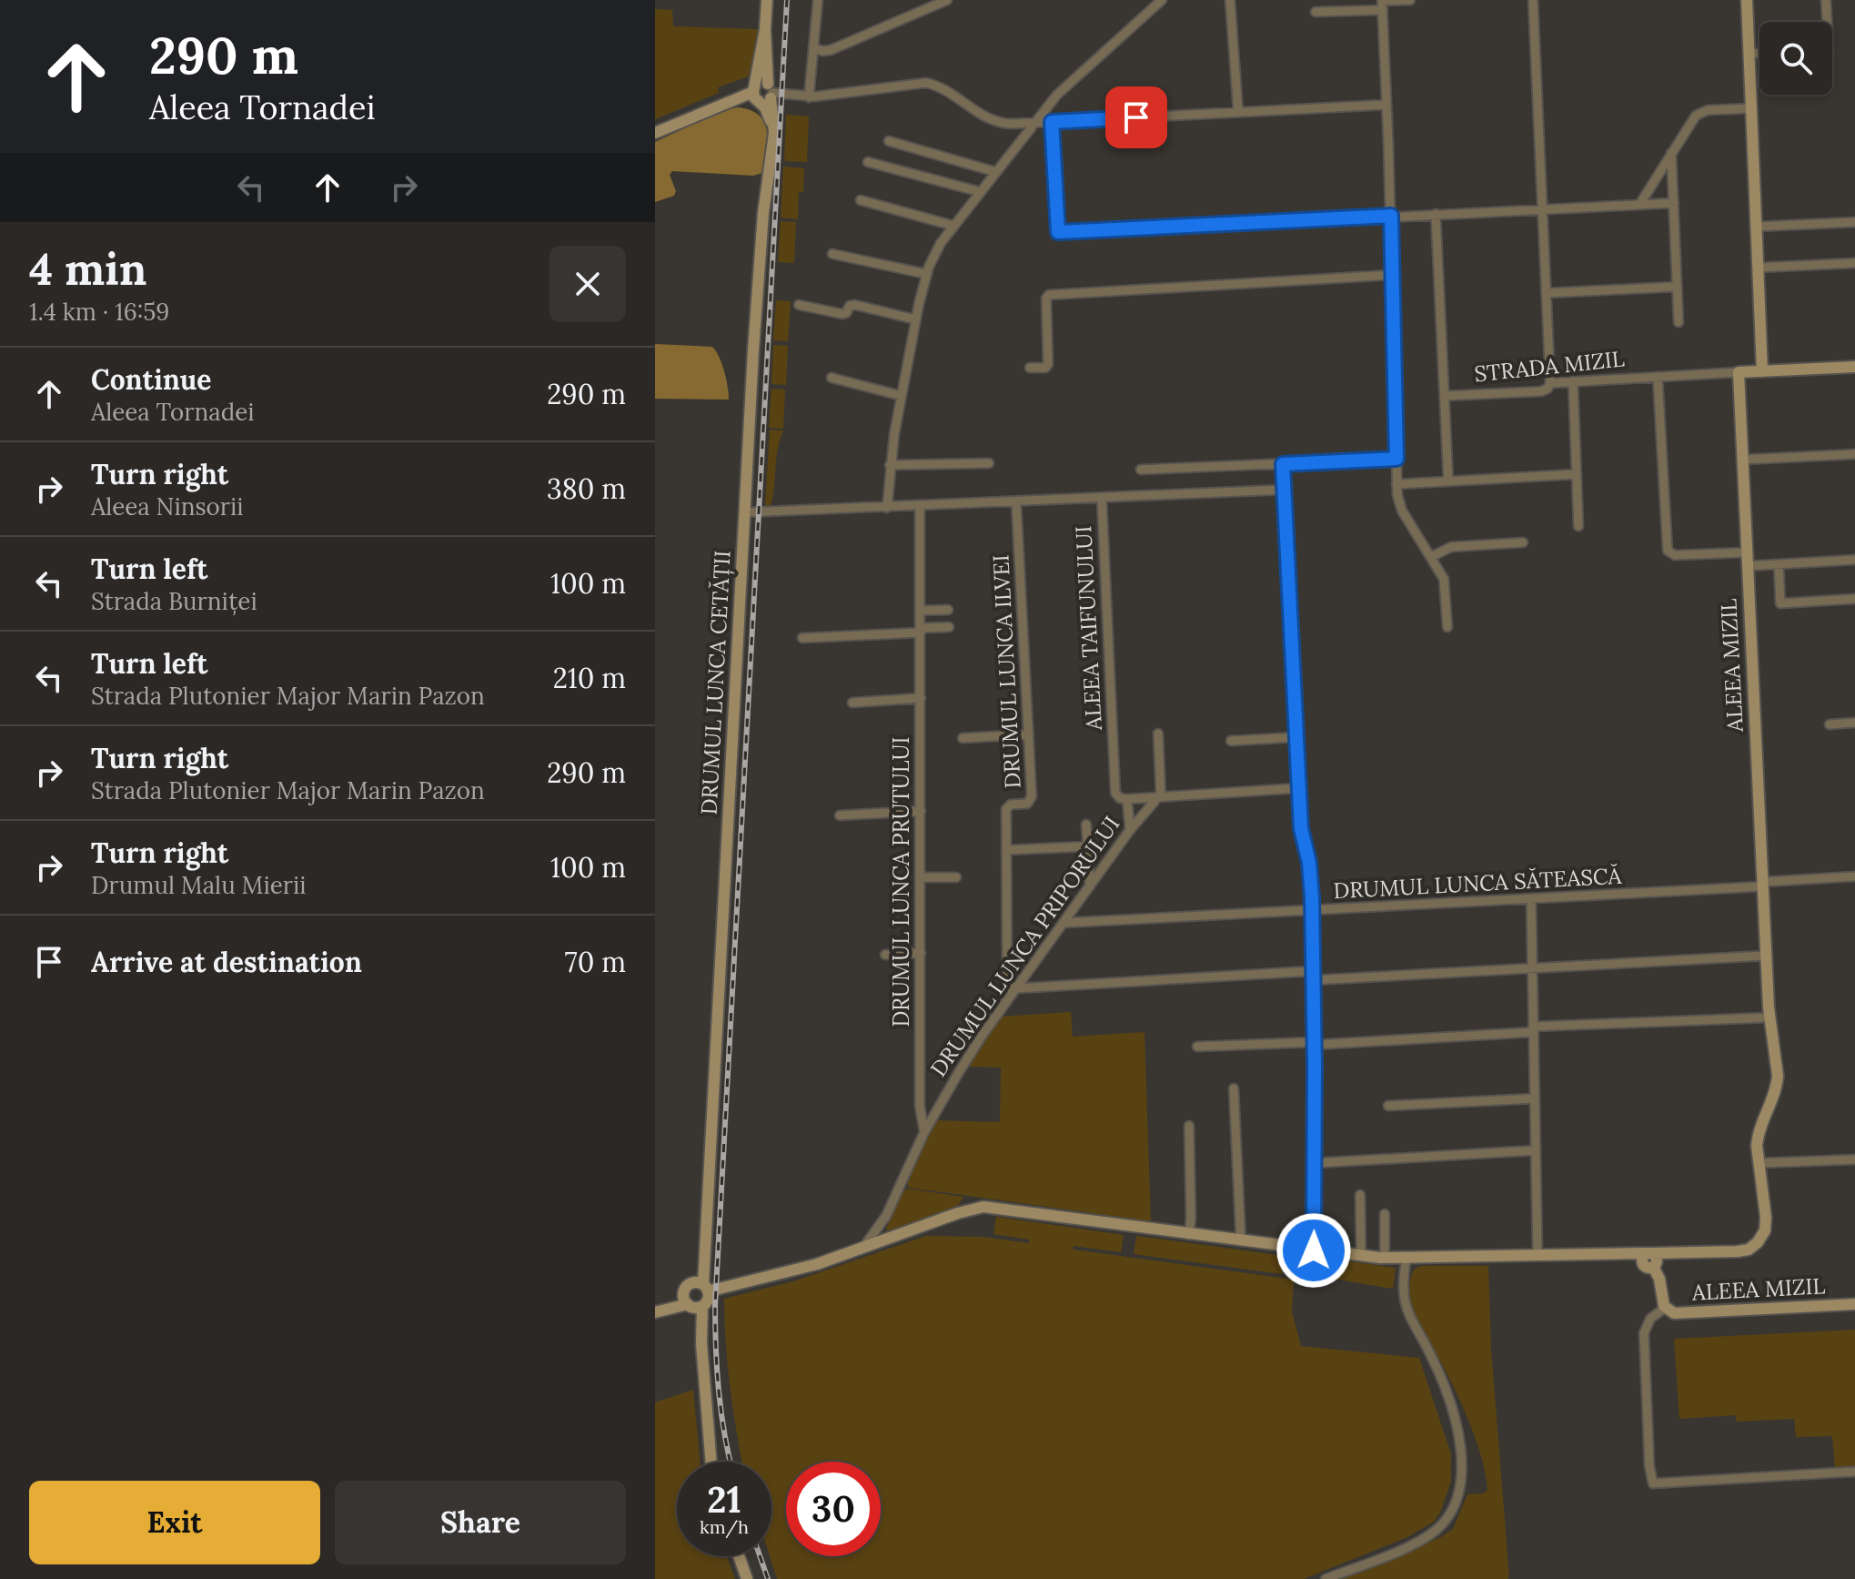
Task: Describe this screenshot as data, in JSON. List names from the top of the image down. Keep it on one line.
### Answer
{"streets":{"street":["STRADA MIZIL","ALEEA TAIFUNULUI","ALEEA MIZIL","DRUMUL LUNCA ILVEI","DRUMUL LUNCA CETĂȚII","DRUMUL LUNCA PRUTULUI","DRUMUL LUNCA SĂTEASCĂ","DRUMUL LUNCA PRIPORULUI"]},"crossings":[["STRADA MIZIL","ALEEA MIZIL"],["ALEEA TAIFUNULUI","DRUMUL LUNCA PRIPORULUI"],["ALEEA MIZIL","DRUMUL LUNCA SĂTEASCĂ"],["DRUMUL LUNCA ILVEI","DRUMUL LUNCA PRIPORULUI"],["DRUMUL LUNCA PRUTULUI","DRUMUL LUNCA PRIPORULUI"],["DRUMUL LUNCA SĂTEASCĂ","DRUMUL LUNCA PRIPORULUI"]],"page":{"turn":["290 m","Aleea Tornadei"],"heading":["4 min","1.4 km · 16:59"],"list":[{"name":"Continue","note":"Aleea Tornadei","value":"290 m"},{"name":"Turn right","note":"Aleea Ninsorii","value":"380 m"},{"name":"Turn left","note":"Strada Burniței","value":"100 m"},{"name":"Turn left","note":"Strada Plutonier Major Marin Pazon","value":"210 m"},{"name":"Turn right","note":"Strada Plutonier Major Marin Pazon","value":"290 m"},{"name":"Turn right","note":"Drumul Malu Mierii","value":"100 m"},{"name":"Arrive at destination","value":"70 m"}],"speed":"21 km/h","limit":"30","buttons":["Exit","Share"]}}
